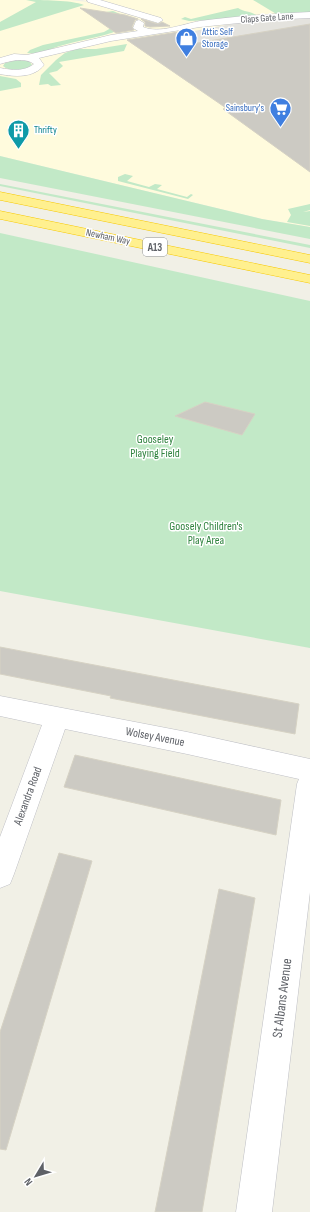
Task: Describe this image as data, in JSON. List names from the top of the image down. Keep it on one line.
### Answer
{"streets":{"highway":["Newham Way","A13"],"street":["Claps Gate Lane","Wolsey Avenue","Alexandra Road","St Albans Avenue"]},"crossings":[["Wolsey Avenue","Alexandra Road"]],"parks":["Gooseley Playing Field","Goosely Children's Play Area"],"places":{"shop":["Attic Self Storage"],"supermarket":["Sainsbury's"],"building":["Thrifty"]},"north":"bottom left"}
